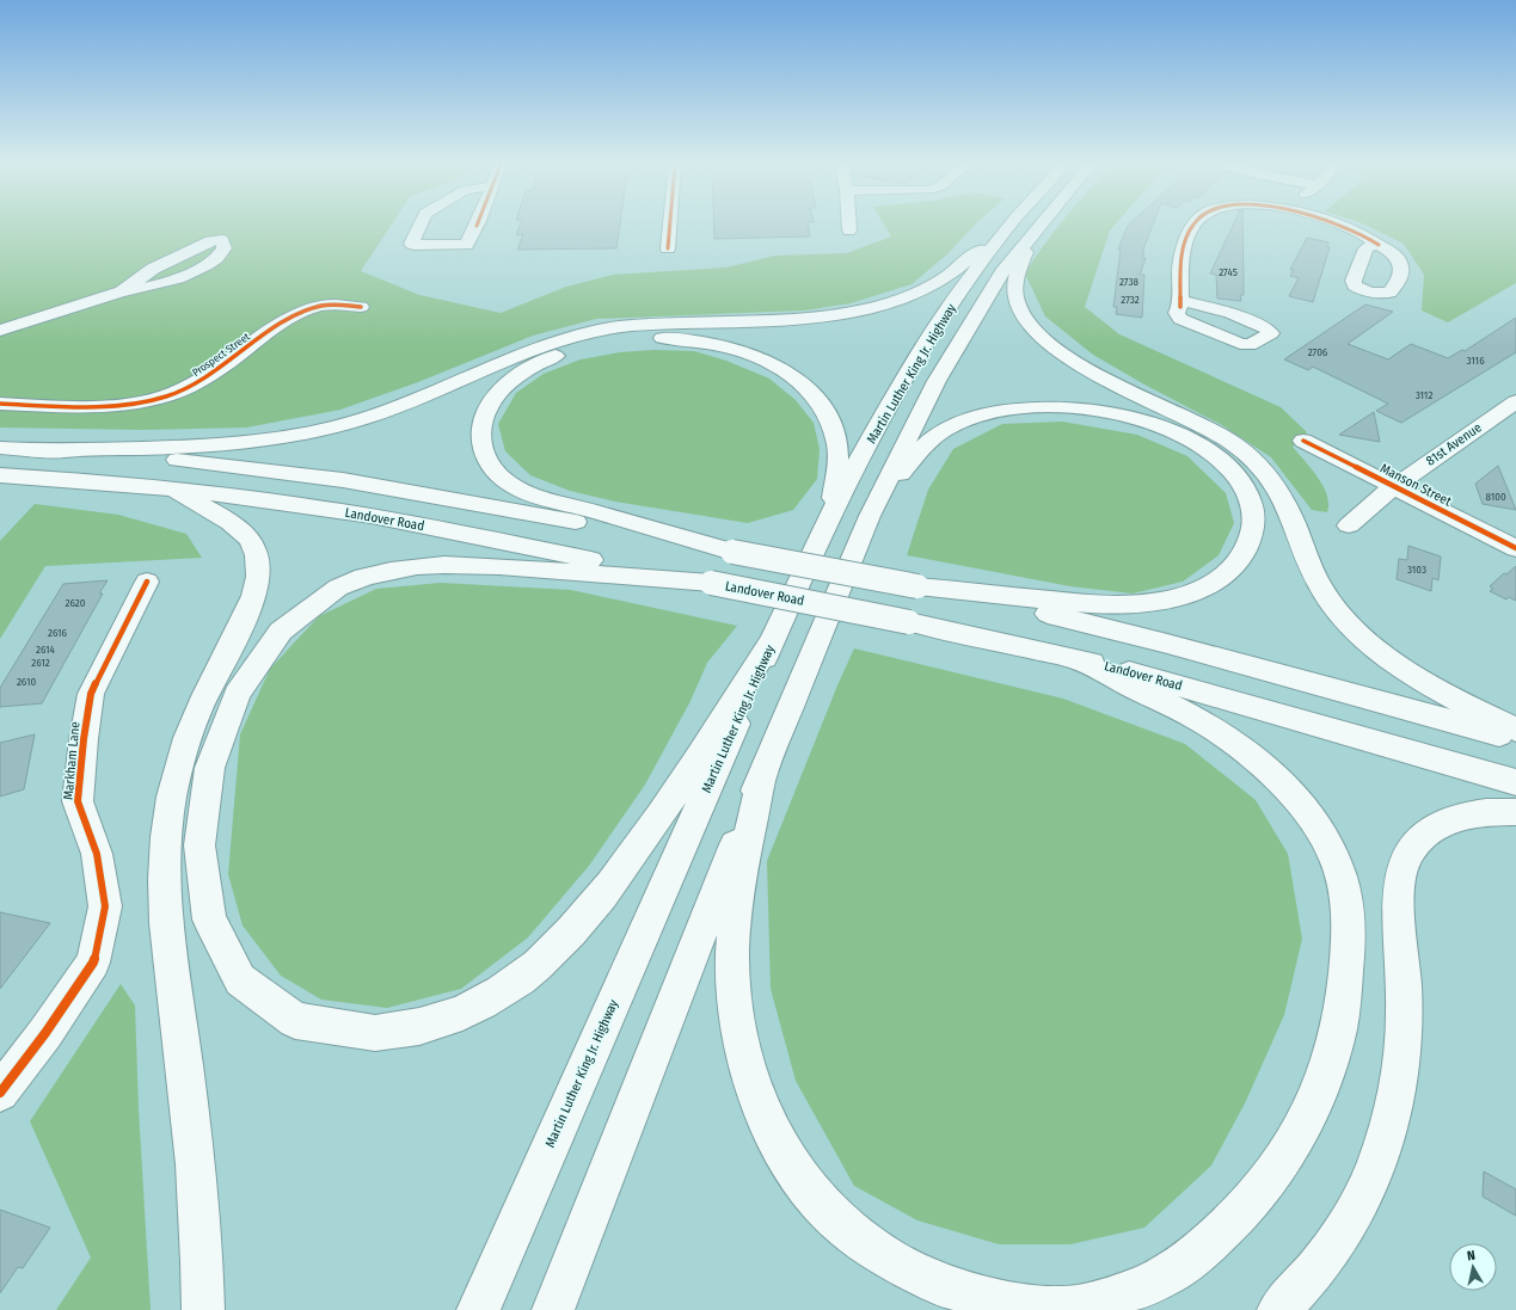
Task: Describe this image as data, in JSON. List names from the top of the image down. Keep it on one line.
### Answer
{"streets":{"main road":["Prospect Street","Martin Luther King Jr. Highway","81st Avenue","Manson Street","Landover Road","Markham Lane"]},"crossings":[["81st Avenue","Manson Street"]],"house_numbers":["2745","2738","2732","2706","3116","3112","8100","3103","2620","2616","2614","2612","2610"],"north":"top"}
